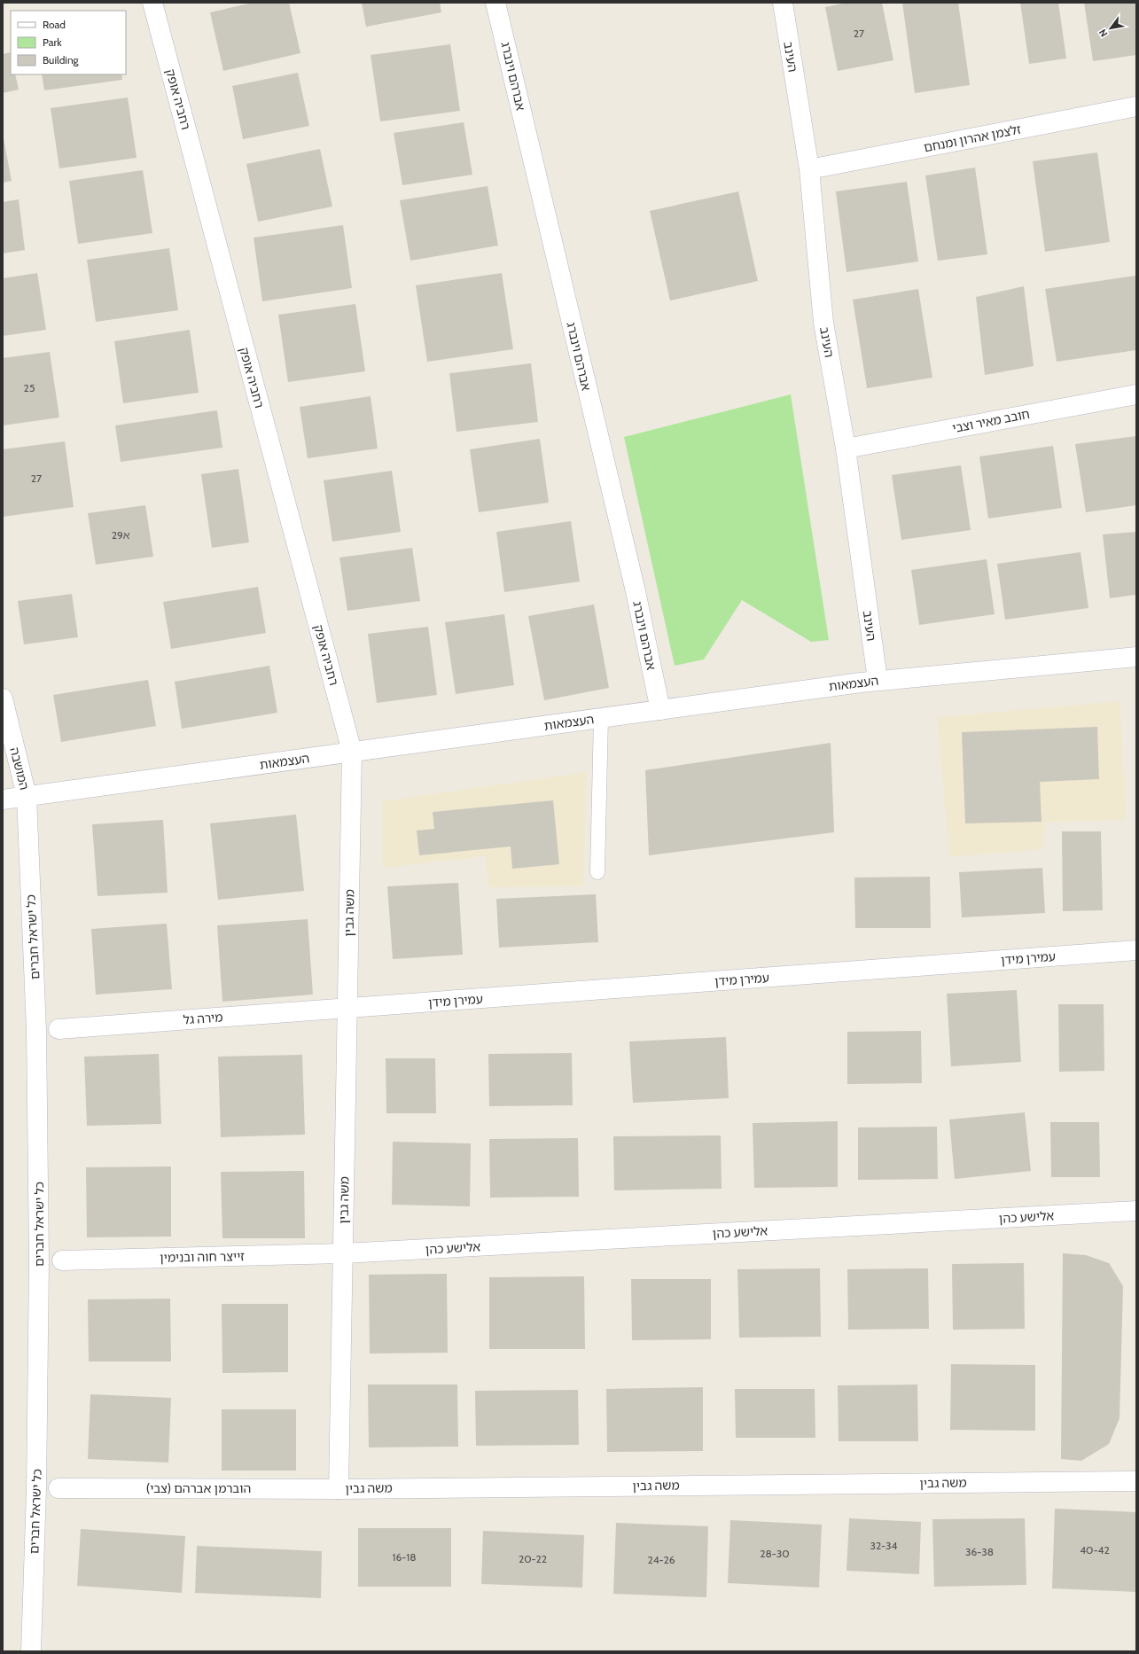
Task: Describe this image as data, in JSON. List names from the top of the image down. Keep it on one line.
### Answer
{"streets":{"street":["העינב","אברהם וינברג","רחביה אופק","זלצמן אהרון ומנחם","חובב מאיר וצבי","העצמאות","המושבה","משה גבין","כל ישראל חברים","עמירן מידן","מירה גל","אלישע כהן","זייצר חוה ובנימין","הוברמן אברהם (צבי)"]},"crossings":[["העינב","זלצמן אהרון ומנחם"],["העינב","חובב מאיר וצבי"],["העינב","העצמאות"],["אברהם וינברג","העצמאות"],["רחביה אופק","העצמאות"],["רחביה אופק","משה גבין"],["העצמאות","המושבה"],["העצמאות","משה גבין"],["העצמאות","כל ישראל חברים"],["המושבה","כל ישראל חברים"],["משה גבין","עמירן מידן"],["משה גבין","מירה גל"],["משה גבין","אלישע כהן"],["משה גבין","זייצר חוה ובנימין"],["משה גבין","הוברמן אברהם (צבי)"],["עמירן מידן","מירה גל"],["אלישע כהן","זייצר חוה ובנימין"]],"house_numbers":["27","25","27","29א","32-34","40-42","36-38","28-30","16-18","20-22","24-26"],"legend":["Road","Park","Building"],"north":"bottom left"}
